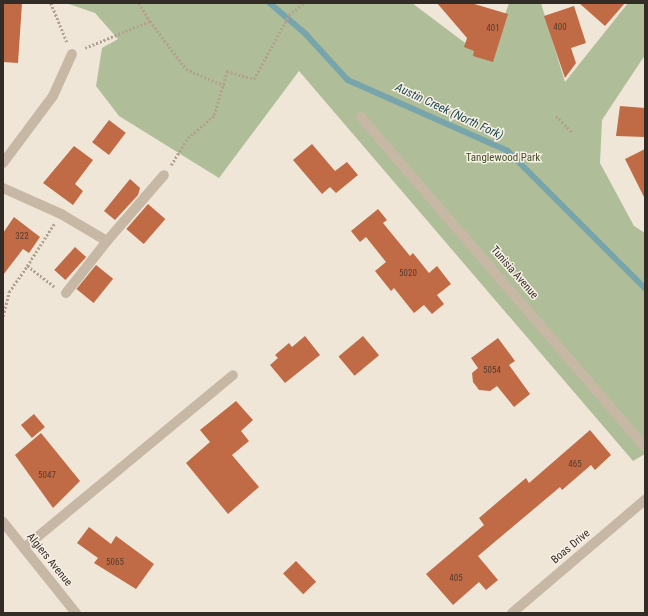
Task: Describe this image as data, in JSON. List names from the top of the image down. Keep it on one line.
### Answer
{"streets":{"street":["Tunisia Avenue","Boas Drive","Algiers Avenue"]},"water":["Austin Creek (North Fork)"],"parks":["Tanglewood Park"],"house_numbers":["400","401","322","5020","5054","465","5047","5065","405"]}
